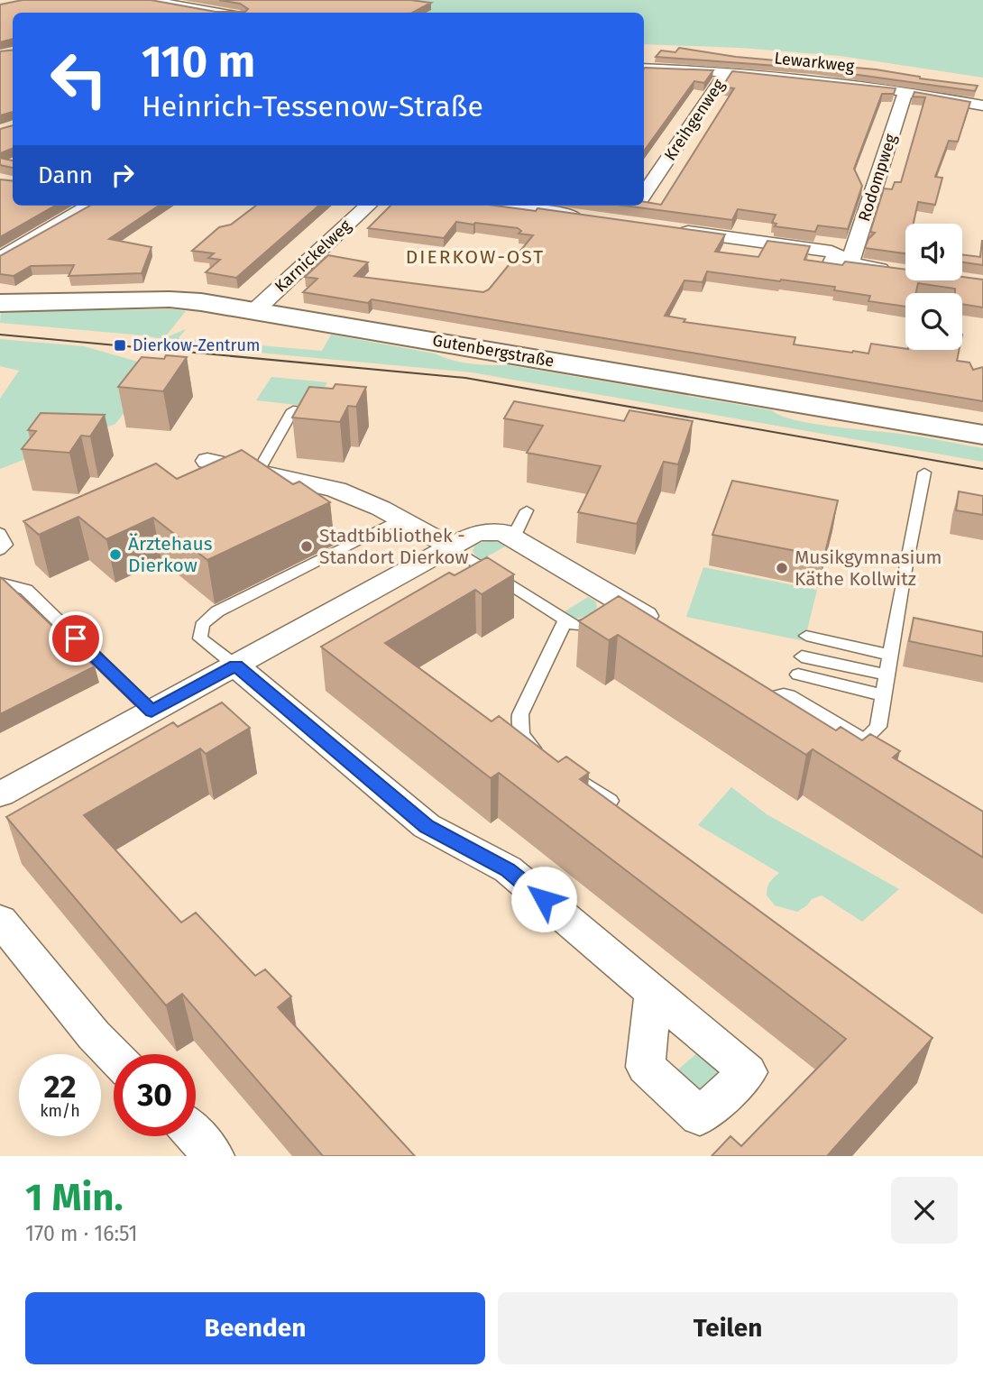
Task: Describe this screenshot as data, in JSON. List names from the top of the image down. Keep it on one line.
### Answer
{"streets":{"street":["Lewarkweg","Kreihgenweg","Rodompweg","Karnickelweg","Gutenbergstraße"]},"crossings":[["Lewarkweg","Kreihgenweg"],["Lewarkweg","Rodompweg"],["Karnickelweg","Gutenbergstraße"]],"districts":["DIERKOW-OST"],"places":{"transit":["Dierkow-Zentrum"],"other":["Stadtbibliothek - Standort Dierkow","Ärztehaus Dierkow","Musikgymnasium Käthe Kollwitz"]},"page":{"turn":["110 m","Heinrich-Tessenow-Straße"],"then":"Dann","speed":"22 km/h","limit":"30","heading":["1 Min.","170 m · 16:51"],"buttons":["Beenden","Teilen"]}}
